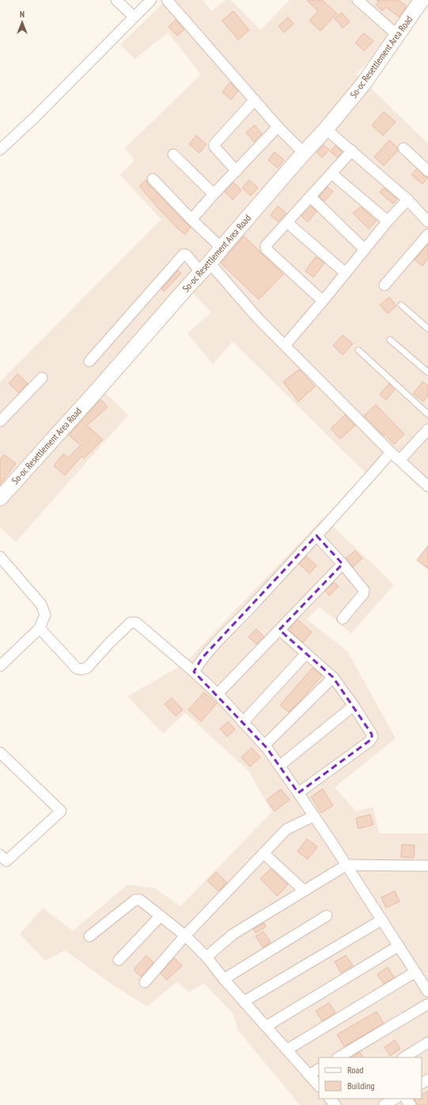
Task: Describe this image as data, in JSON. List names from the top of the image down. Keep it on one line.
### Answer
{"streets":{"street":["So-oc Resettlement Area Road"]},"legend":["Road","Building"],"north":"top"}
